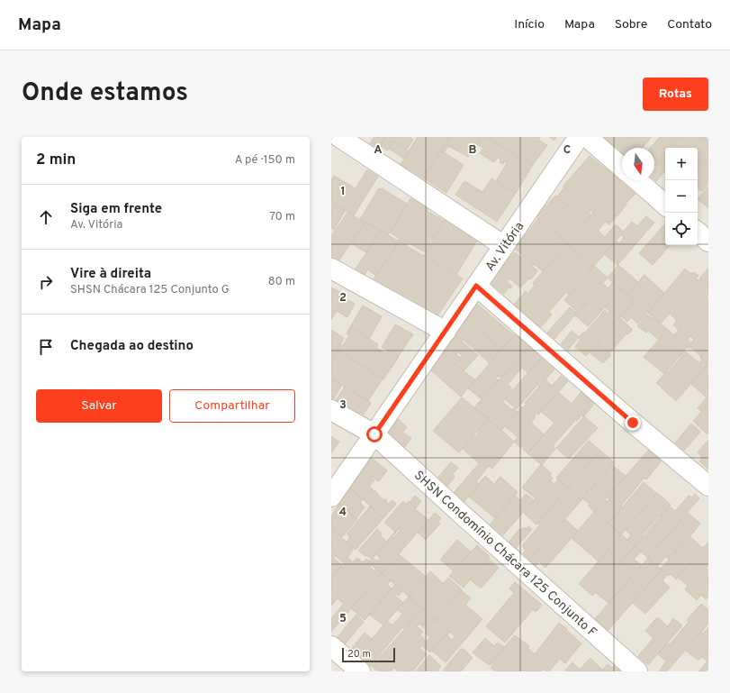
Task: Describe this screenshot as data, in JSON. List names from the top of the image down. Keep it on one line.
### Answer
{"streets":{"street":["Av. Vitória","SHSN Condomínio Chácara 125 Conjunto F"]},"crossings":[["Av. Vitória","SHSN Condomínio Chácara 125 Conjunto F"]],"scale_bar":"20 m","north":"bottom","page":{"header":"Mapa","nav":["Início","Mapa","Sobre","Contato"],"title":"Onde estamos","buttons":["Rotas",["Salvar","Compartilhar"]],"heading":["2 min","A pé · 150 m"],"map_buttons":["+","−"],"list":[["Siga em frente","Av. Vitória","70 m"],["Vire à direita","SHSN Chácara 125 Conjunto G","80 m"],"Chegada ao destino"],"scale":"20 m"},"grid":{"columns":["A","B","C"],"rows":["1","2","3","4","5"]}}
